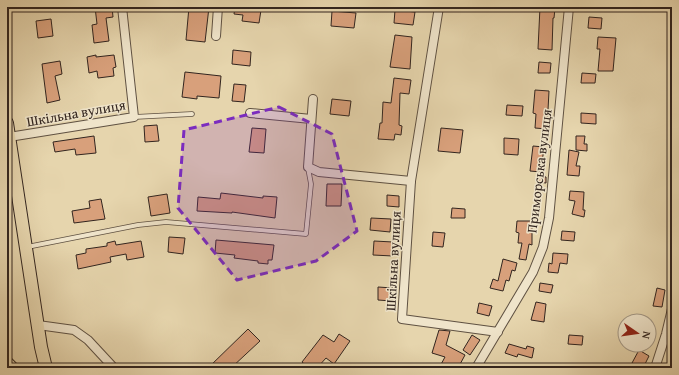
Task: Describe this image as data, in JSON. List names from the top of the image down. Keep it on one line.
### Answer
{"streets":{"street":["Шкільна вулиця","Приморська вулиця"]},"crossings":[["Шкільна вулиця","Приморська вулиця"]],"north":"right"}
